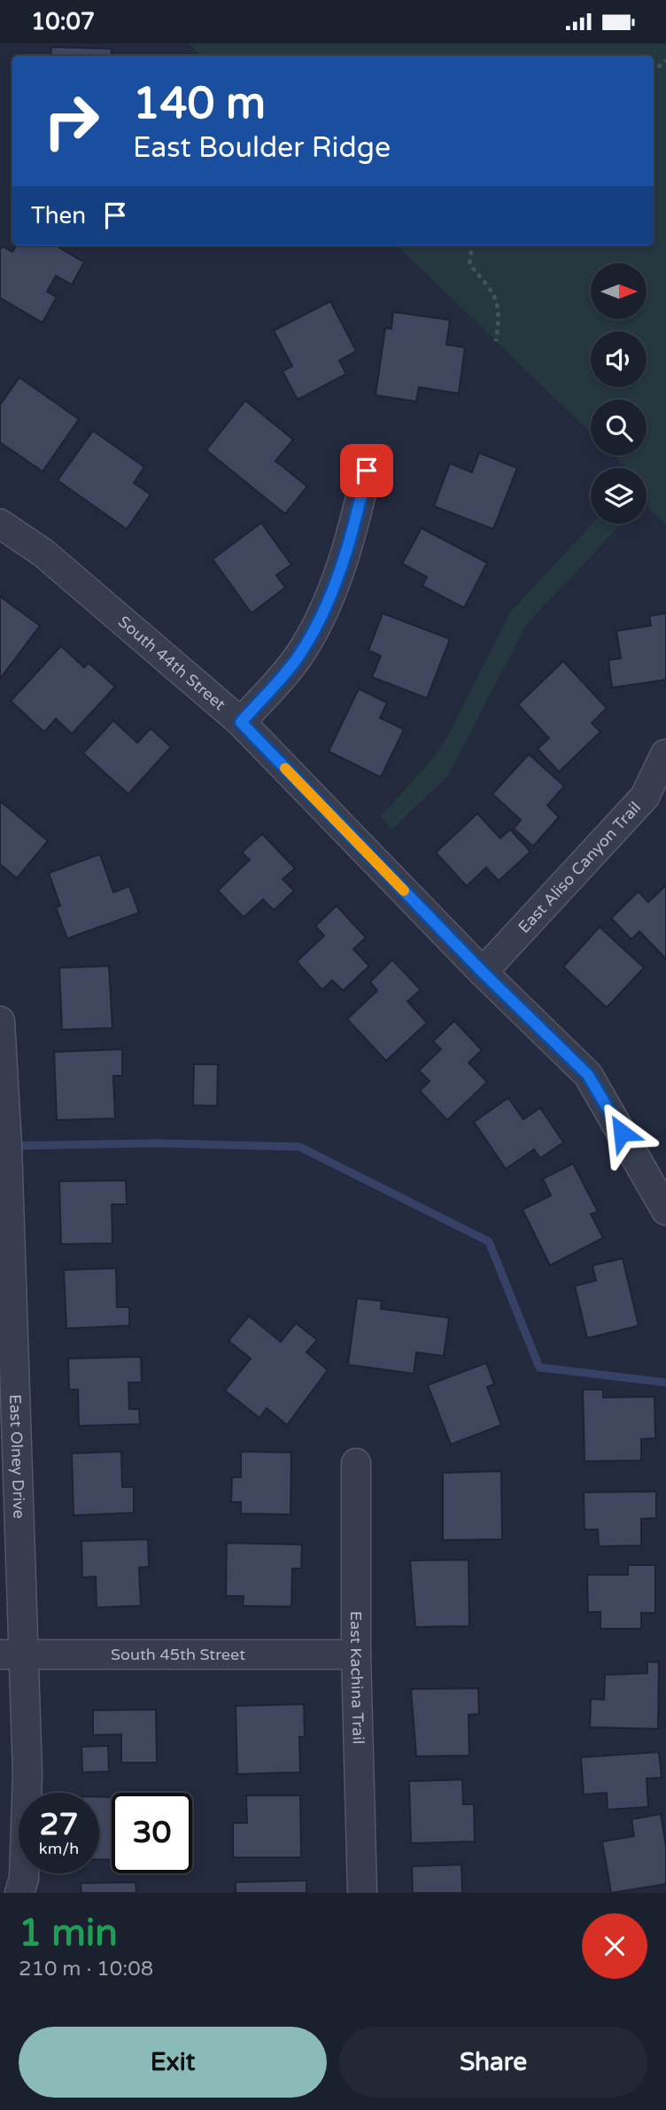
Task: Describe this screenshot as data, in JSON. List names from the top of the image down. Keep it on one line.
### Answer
{"streets":{"street":["South 44th Street","East Aliso Canyon Trail","East Olney Drive","South 45th Street","East Kachina Trail"]},"crossings":[["South 44th Street","East Aliso Canyon Trail"],["East Olney Drive","South 45th Street"],["South 45th Street","East Kachina Trail"]],"north":"right","page":{"status":"10:07","turn":["140 m","East Boulder Ridge"],"then":"Then","speed":"27 km/h","limit":"30","heading":["1 min","210 m · 10:08"],"buttons":["Exit","Share"]}}
